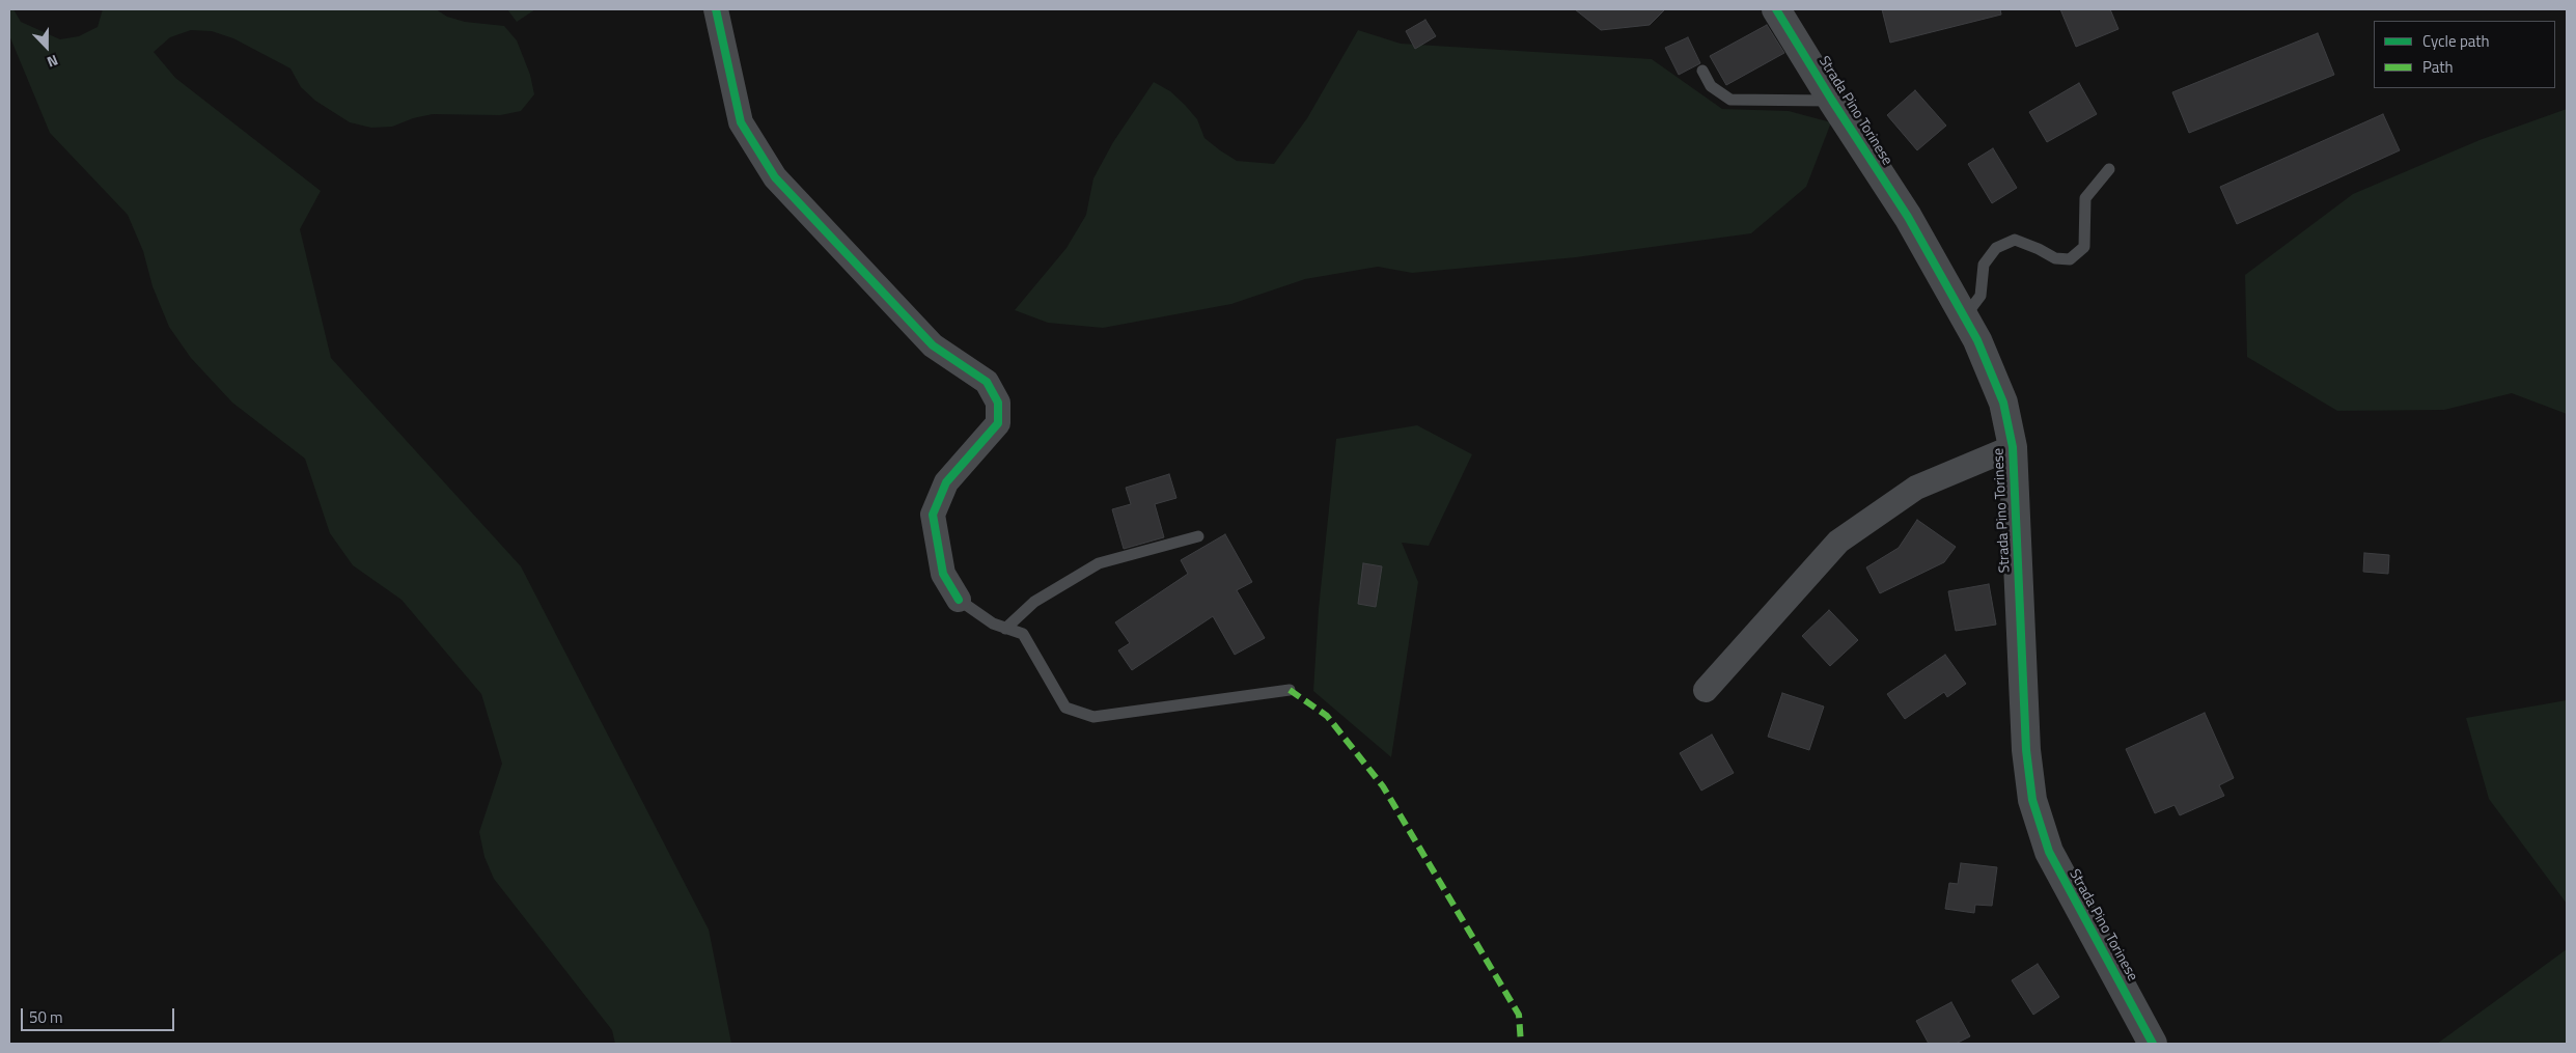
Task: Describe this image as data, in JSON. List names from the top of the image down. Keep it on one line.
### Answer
{"streets":{"street":["Strada Pino Torinese"]},"legend":["Cycle path","Path"],"scale_bar":"50 m","north":"bottom"}
